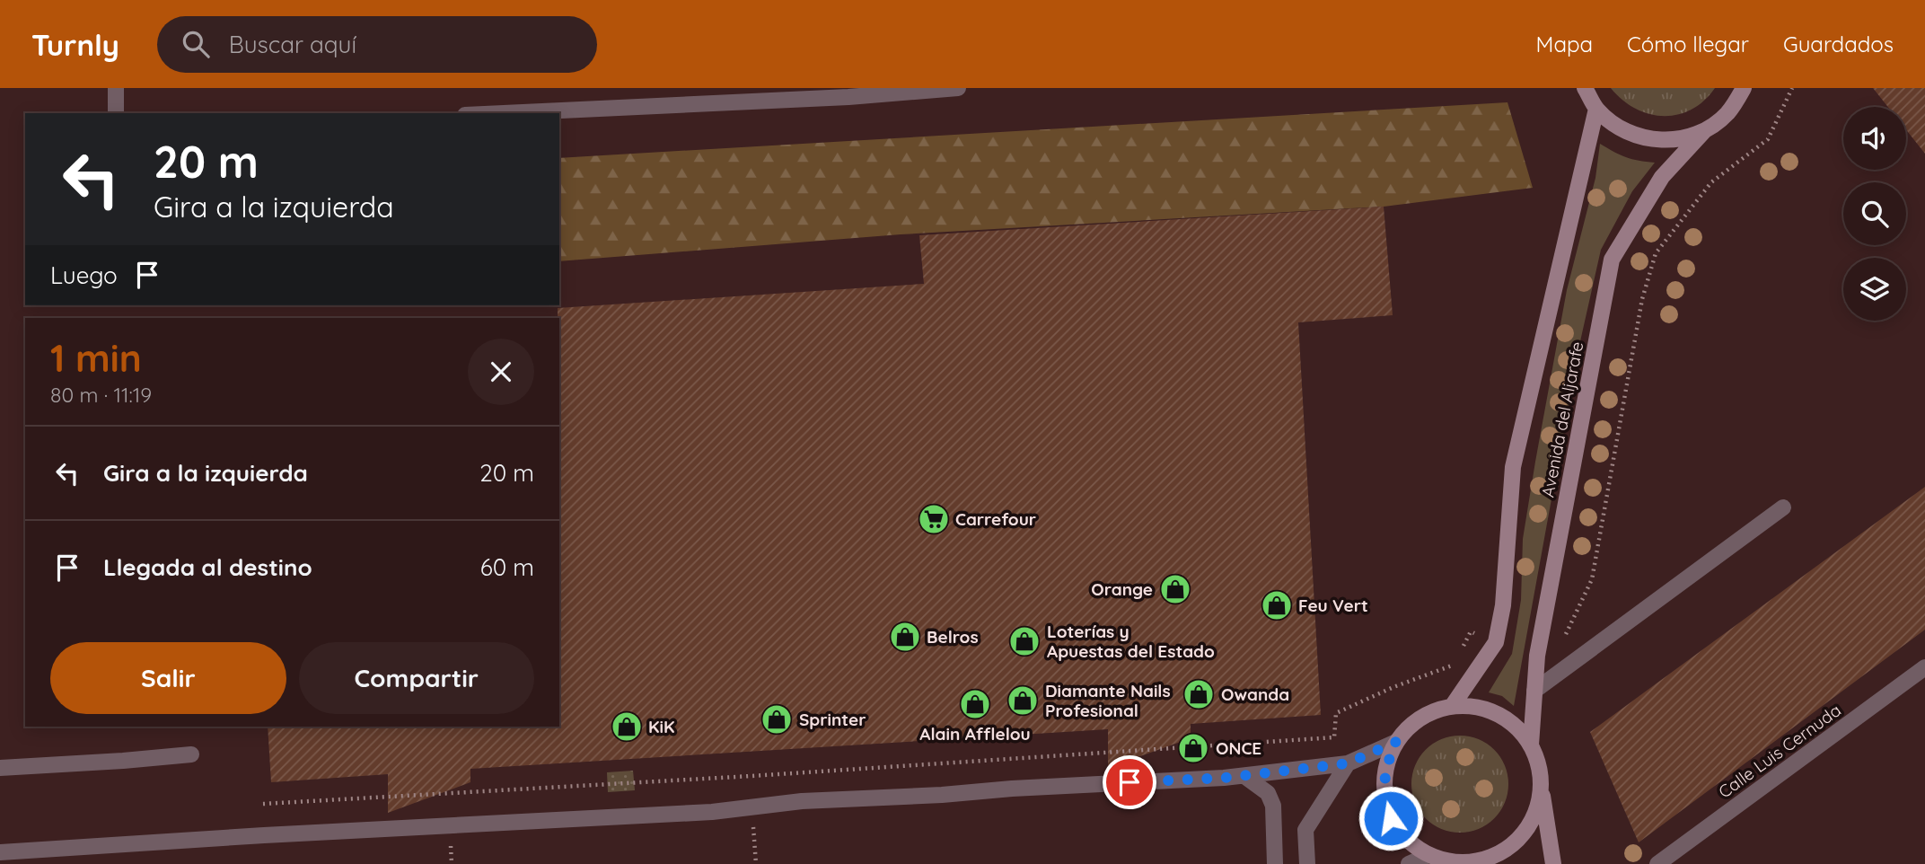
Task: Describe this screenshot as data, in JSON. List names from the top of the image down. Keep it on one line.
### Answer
{"streets":{"main road":["Avenida del Aljarafe"],"street":["Calle Luis Cernuda"]},"places":{"supermarket":["Carrefour"],"shop":["Orange","Feu Vert","Belros","Loterías y Apuestas del Estado","Owanda","Diamante Nails Profesional","Alain Afflelou","Sprinter","KiK","ONCE"]},"page":{"header":"Turnly","search":"Buscar aquí","nav":["Mapa","Cómo llegar","Guardados"],"turn":["20 m","Gira a la izquierda"],"then":"Luego","heading":["1 min","80 m · 11:19"],"list":[{"name":"Gira a la izquierda","value":"20 m"},{"name":"Llegada al destino","value":"60 m"}],"buttons":["Salir","Compartir"]}}
